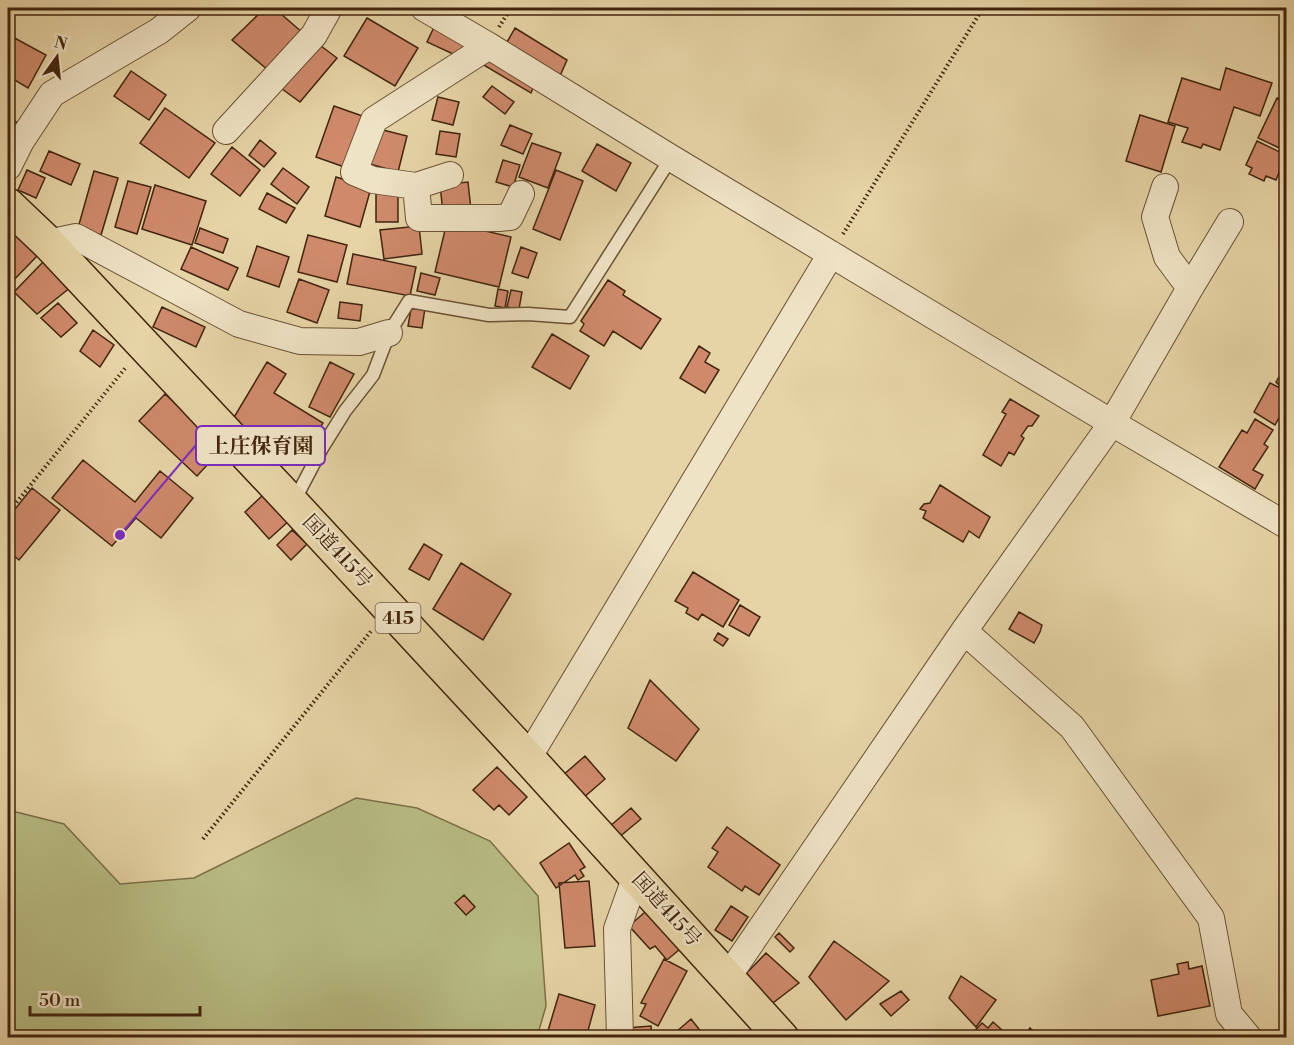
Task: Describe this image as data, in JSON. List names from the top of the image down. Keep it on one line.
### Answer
{"streets":{"highway":["国道415号","415"]},"places":["上庄保育園"],"scale_bar":"50 m","north":"top"}
